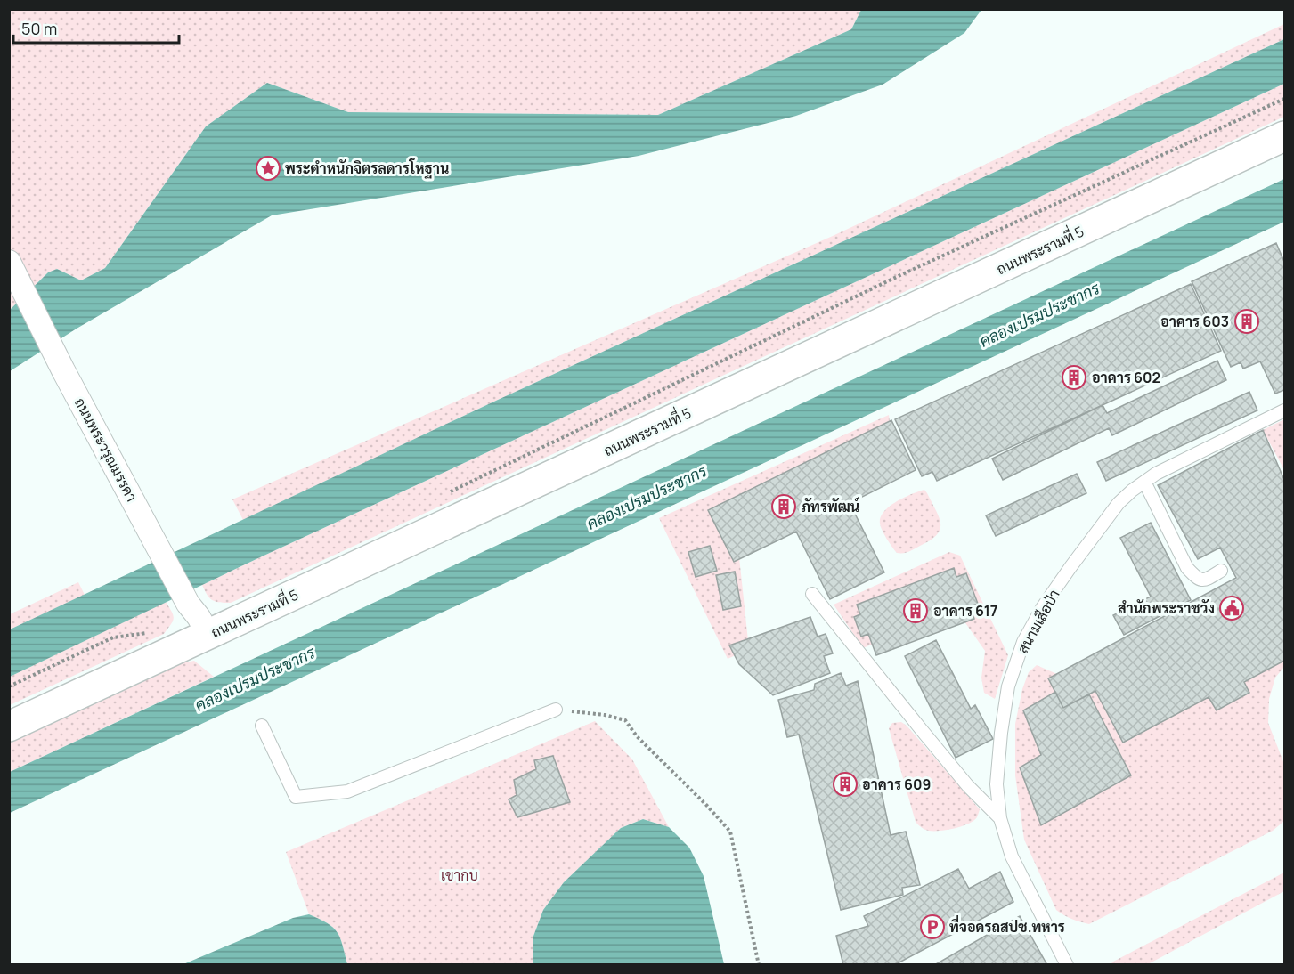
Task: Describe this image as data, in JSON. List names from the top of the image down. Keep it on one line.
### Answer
{"streets":{"main road":["ถนนพระรามที่ 5"],"street":["ถนนพระวรุณมรรคา"],"lane":["สนามเสือป่า"]},"crossings":[["ถนนพระรามที่ 5","ถนนพระวรุณมรรคา"]],"water":["คลองเปรมประชากร"],"parks":["เขากบ"],"places":{"place":["พระตำหนักจิตรลดารโหฐาน"],"building":["อาคาร 603","อาคาร 602","ภัทรพัฒน์","อาคาร 617","อาคาร 609"],"public building":["สำนักพระราชวัง"],"parking":["ที่จอดรถสปช.ทหาร"]},"scale_bar":"50 m"}
